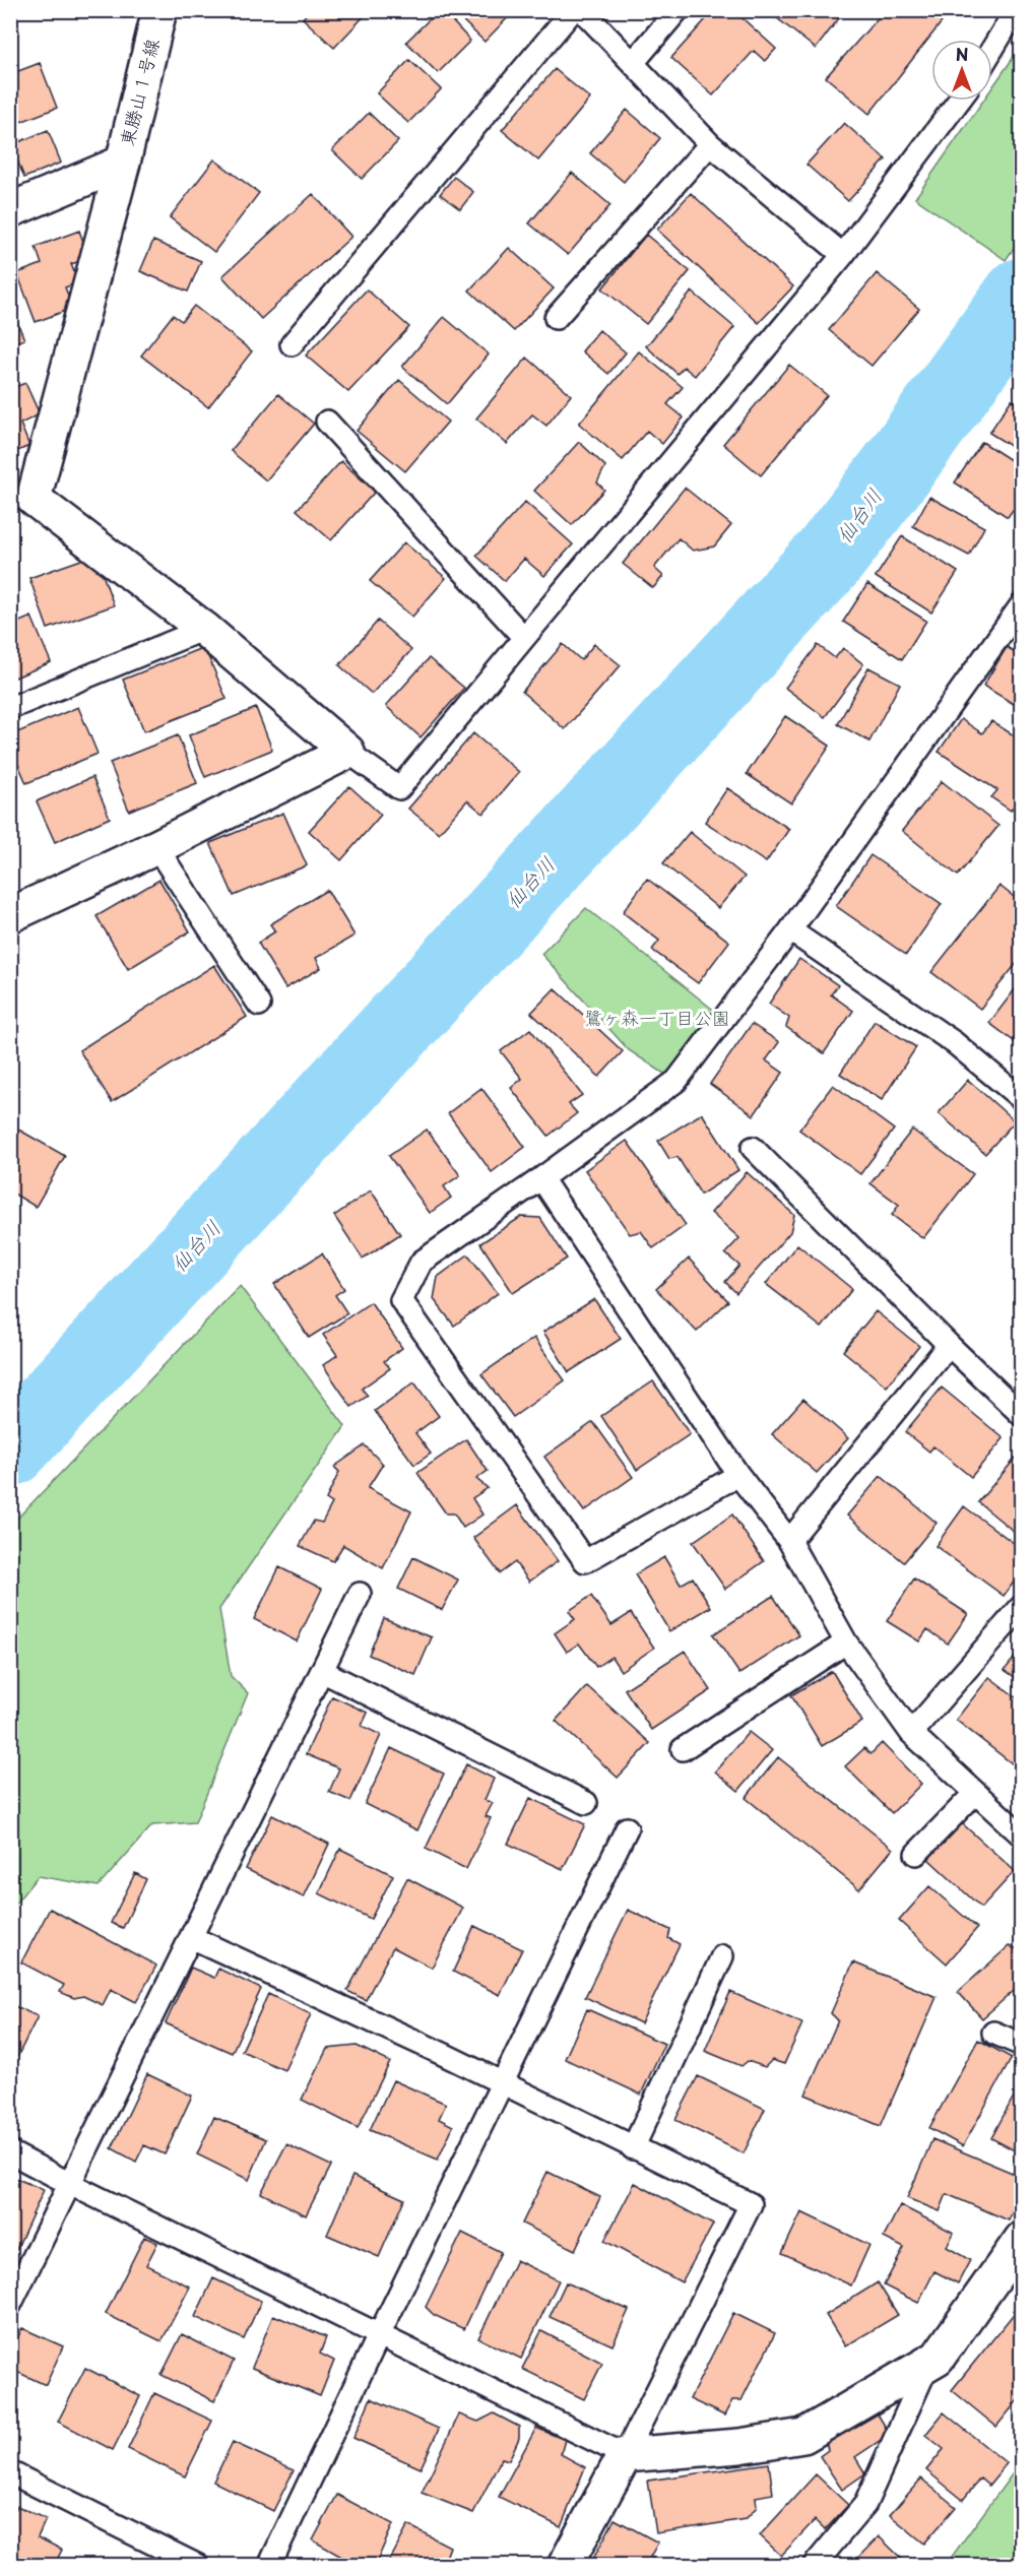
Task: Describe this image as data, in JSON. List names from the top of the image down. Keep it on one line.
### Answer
{"streets":{"street":["東勝山１号線"]},"water":["仙台川"],"parks":["鷺ヶ森一丁目公園"],"north":"top"}
